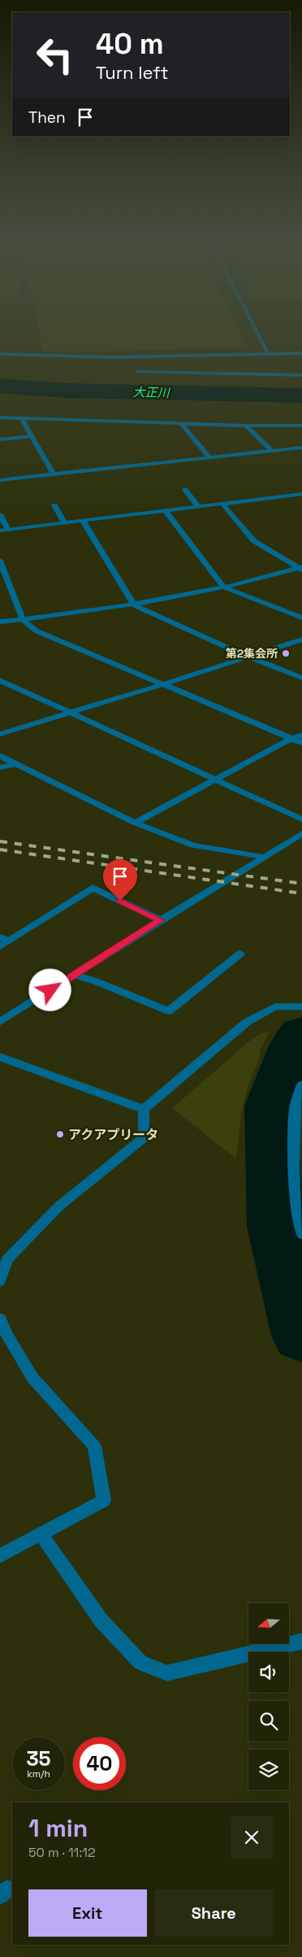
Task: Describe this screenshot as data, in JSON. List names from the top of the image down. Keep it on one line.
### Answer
{"water":["大正川"],"places":["第2集会所","アクアプリータ"],"north":"left","page":{"turn":["40 m","Turn left"],"then":"Then","speed":"35 km/h","limit":"40","heading":["1 min","50 m · 11:12"],"buttons":["Exit","Share"]}}
